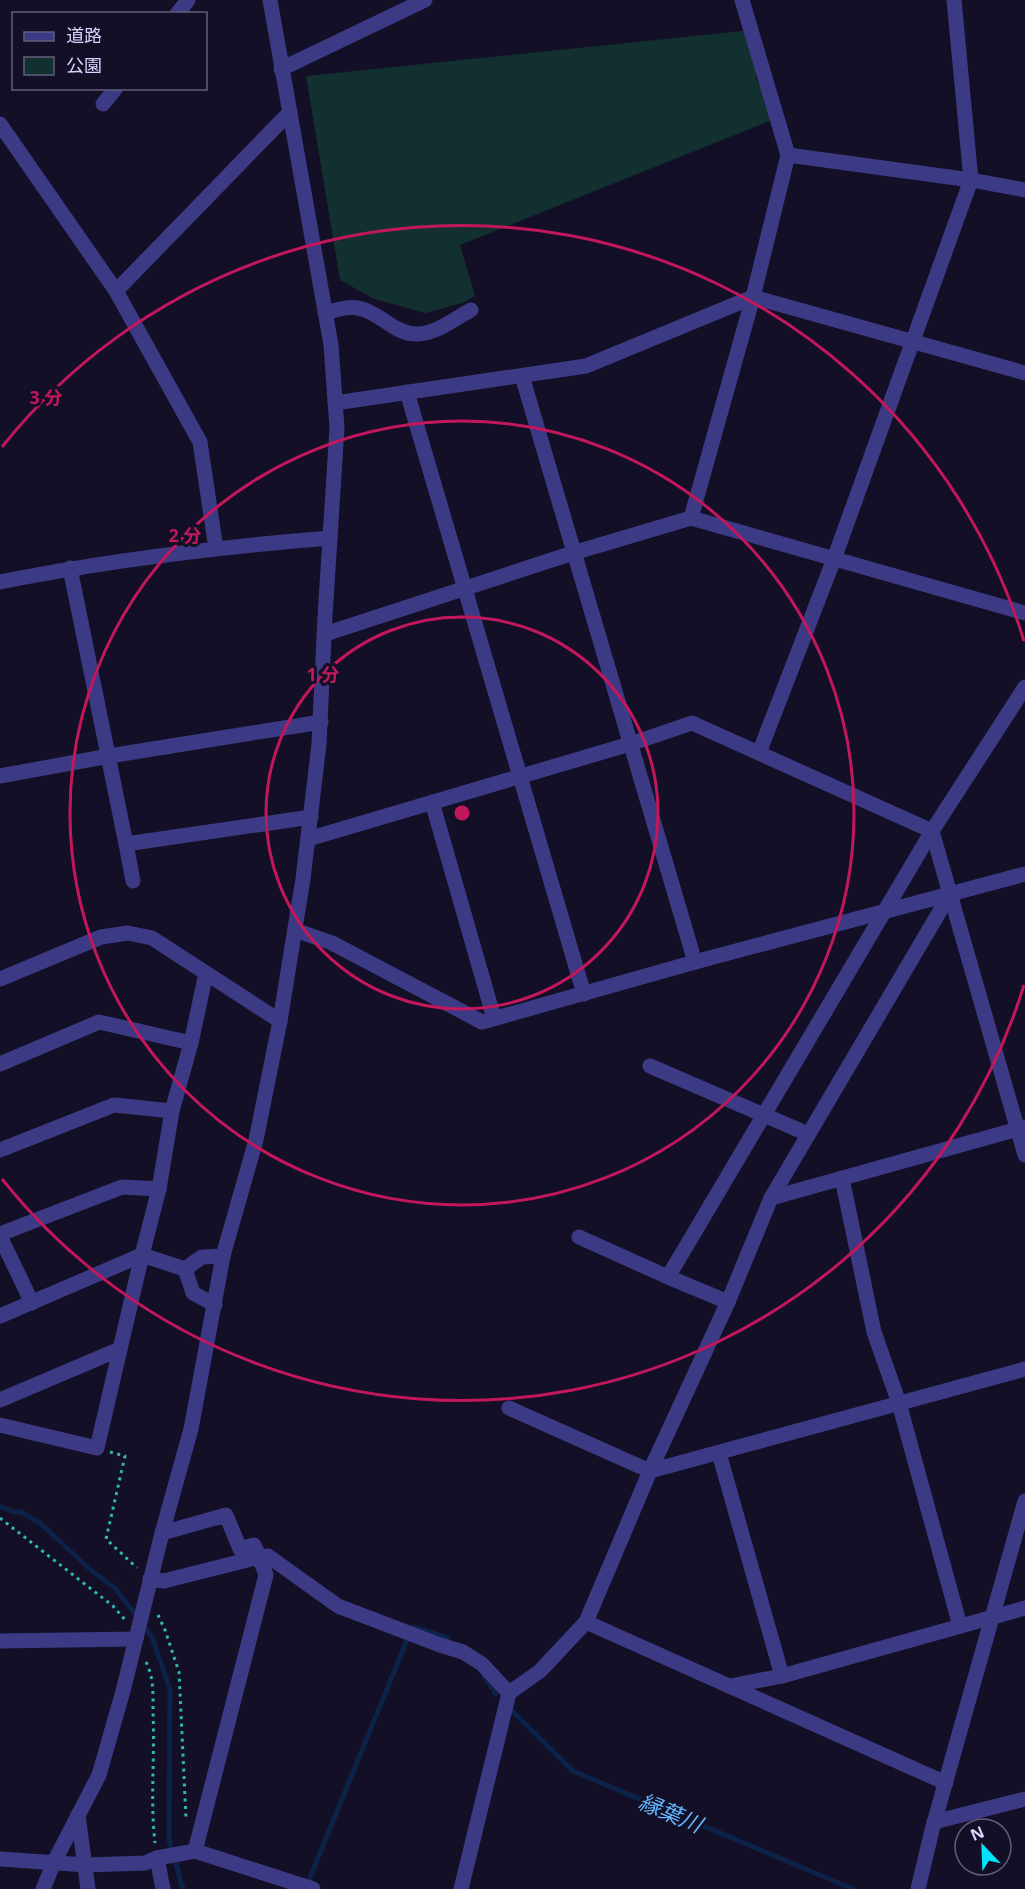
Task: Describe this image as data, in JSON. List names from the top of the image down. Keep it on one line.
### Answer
{"water":["縁葉川"],"legend":["道路","公園"],"north":"top left","rings":["3 分","2 分","1 分"]}
